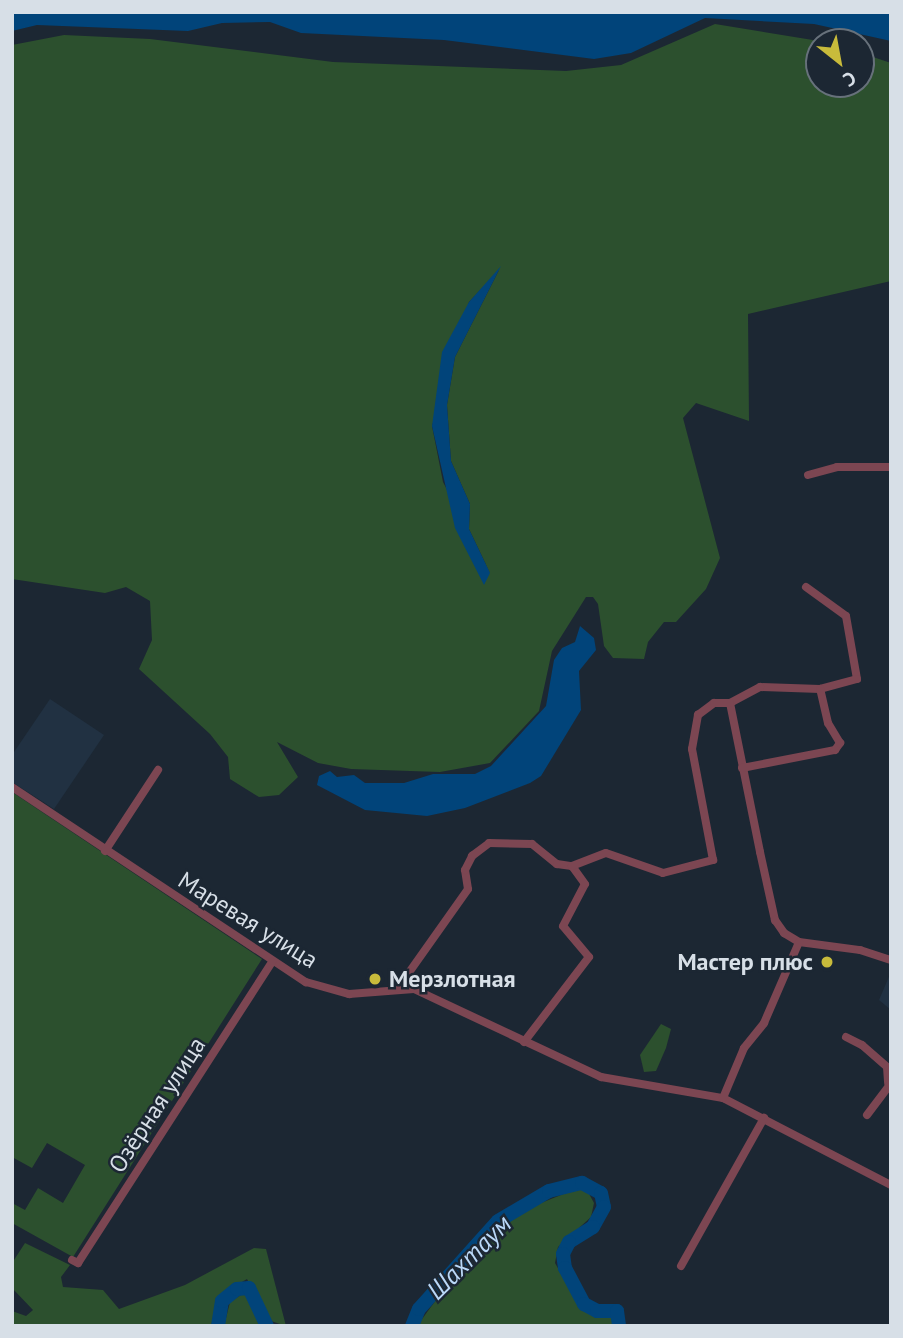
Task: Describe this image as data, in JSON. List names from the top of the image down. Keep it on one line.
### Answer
{"streets":{"street":["Маревая улица","Озёрная улица"]},"crossings":[["Маревая улица","Озёрная улица"]],"water":["Шахтаум"],"places":["Мастер плюс","Мерзлотная"],"north":"bottom right"}
